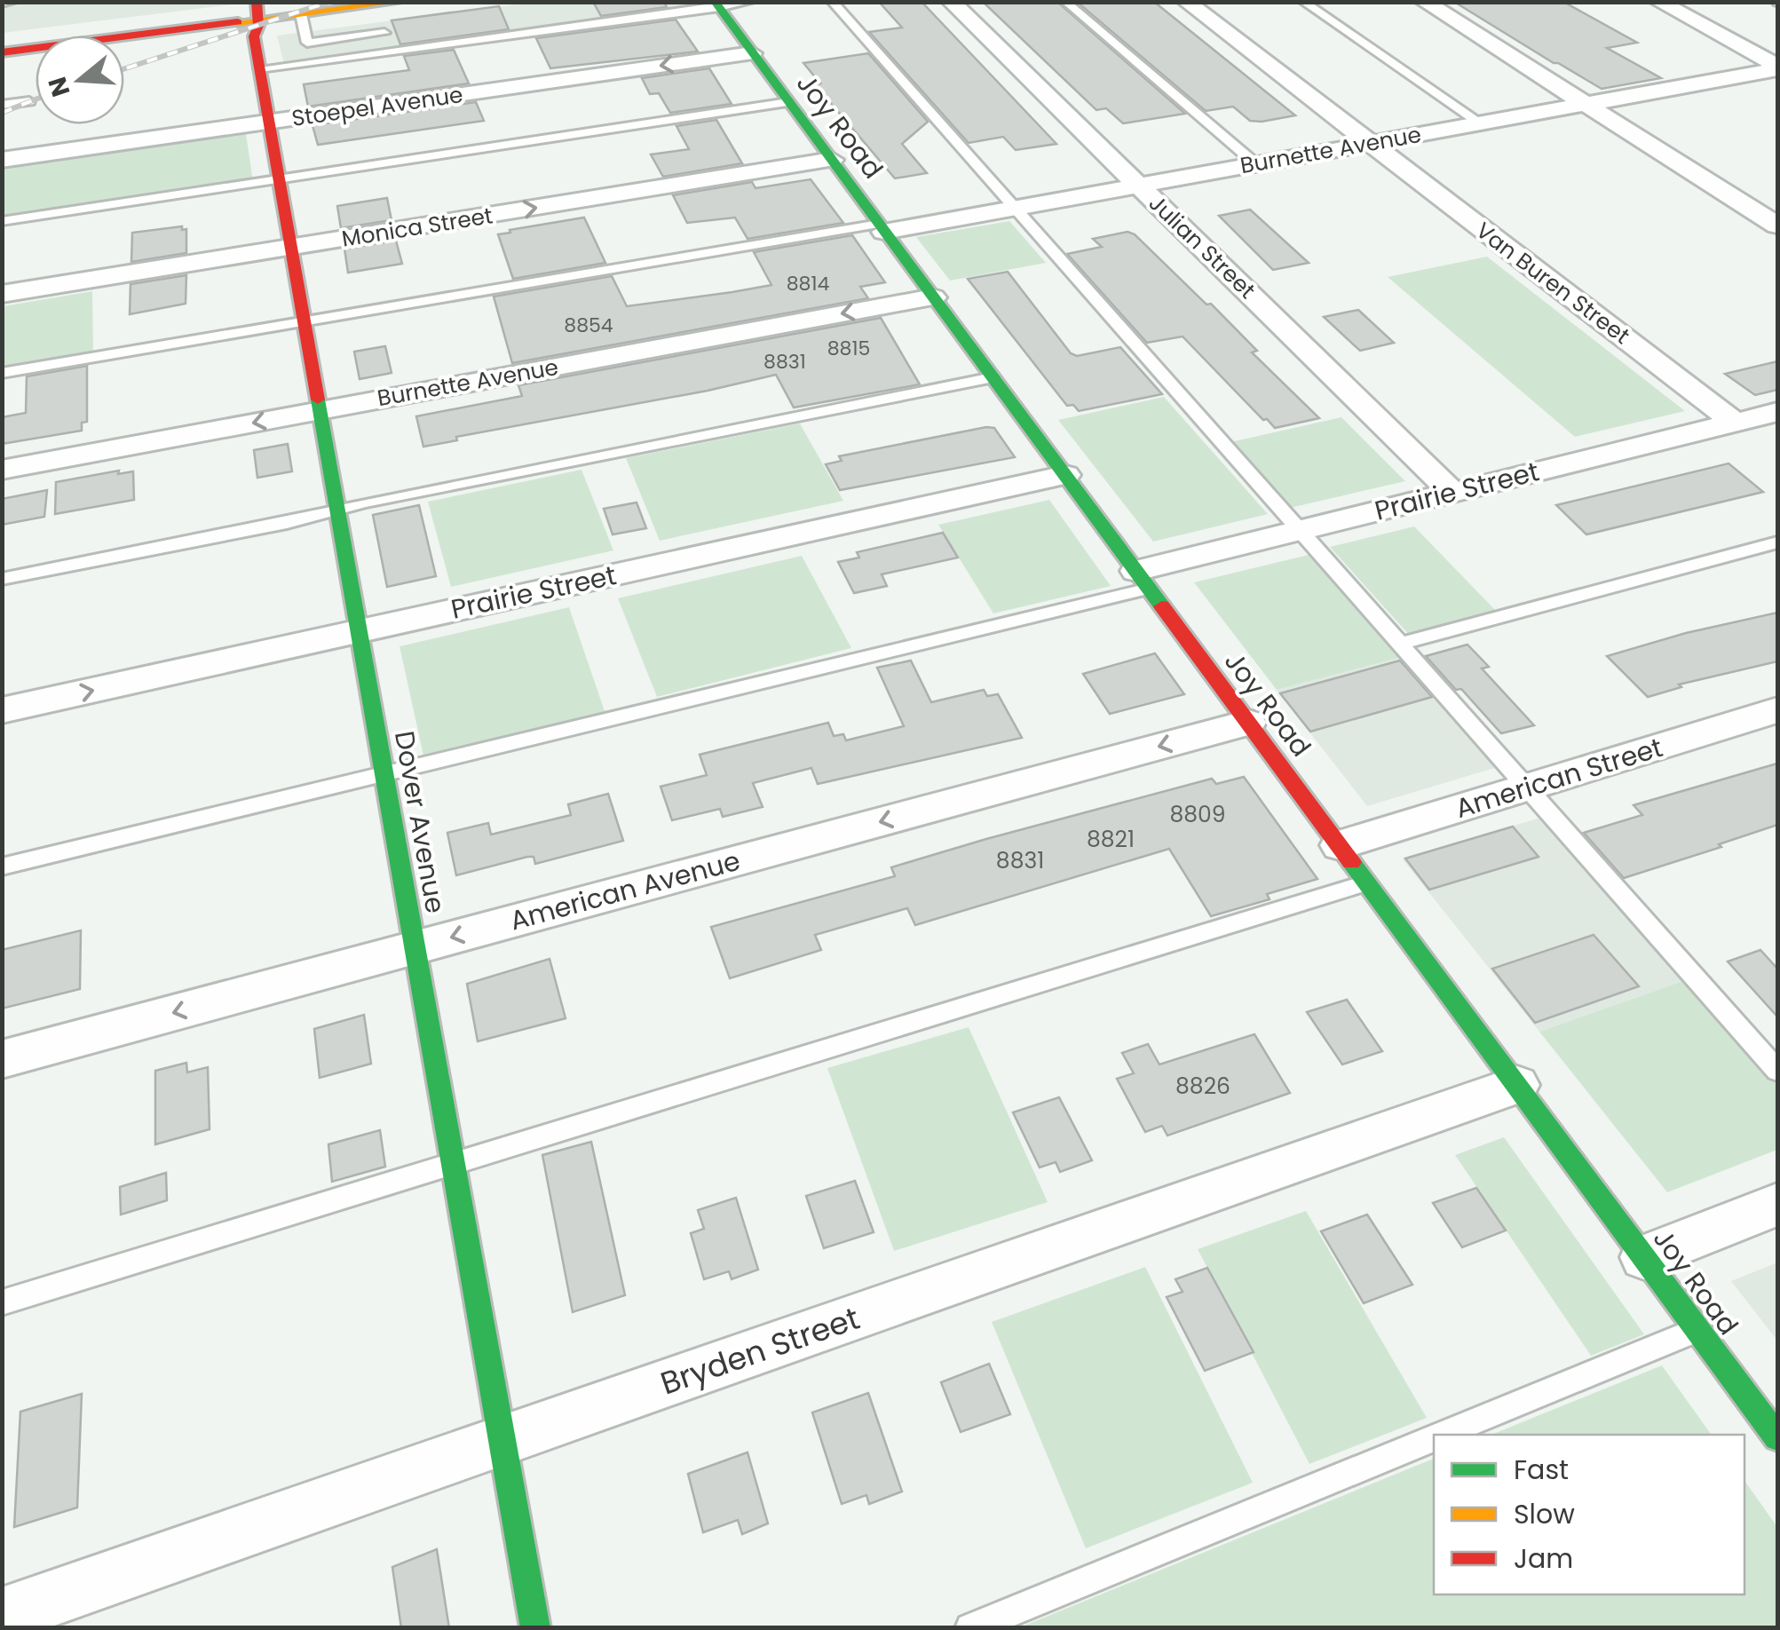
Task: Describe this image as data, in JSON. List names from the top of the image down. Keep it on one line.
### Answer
{"streets":{"street":["Stoepel Avenue","Joy Road","Burnette Avenue","Monica Street","Julian Street","Van Buren Street","Prairie Street","American Street","Dover Avenue","American Avenue","Bryden Street"]},"crossings":[["Stoepel Avenue","Joy Road"],["Stoepel Avenue","Dover Avenue"],["Joy Road","Burnette Avenue"],["Joy Road","Monica Street"],["Joy Road","Prairie Street"],["Joy Road","American Street"],["Joy Road","American Avenue"],["Joy Road","Bryden Street"],["Burnette Avenue","Julian Street"],["Burnette Avenue","Van Buren Street"],["Burnette Avenue","Dover Avenue"],["Monica Street","Dover Avenue"],["Julian Street","Prairie Street"],["Van Buren Street","Prairie Street"],["Prairie Street","Dover Avenue"],["Dover Avenue","American Avenue"],["Dover Avenue","Bryden Street"]],"one_way":["Stoepel Avenue","Burnette Avenue","Monica Street","American Avenue"],"house_numbers":["8814","8854","8815","8831","8809","8821","8831","8826"],"legend":["Fast","Slow","Jam"],"north":"left"}
